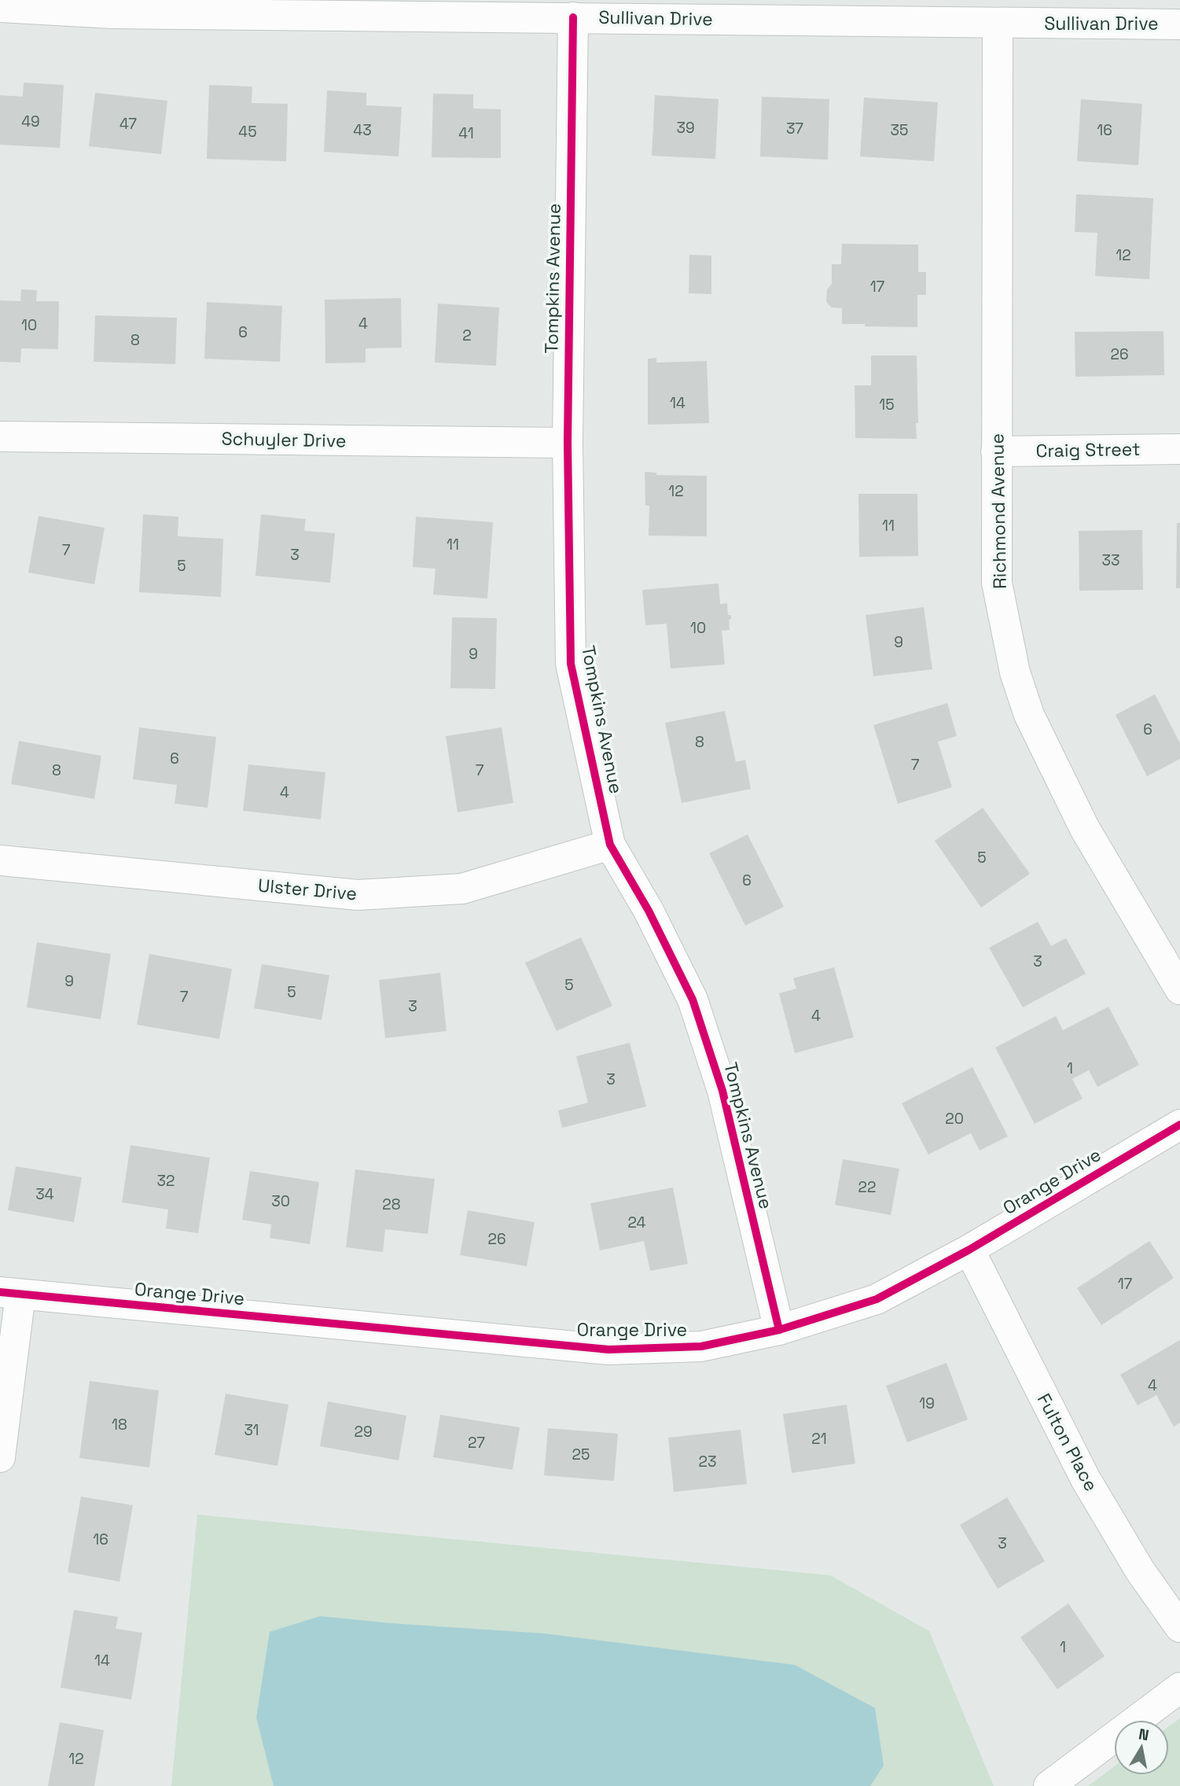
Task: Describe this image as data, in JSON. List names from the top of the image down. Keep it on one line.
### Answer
{"streets":{"street":["Sullivan Drive","Tompkins Avenue","Schuyler Drive","Craig Street","Richmond Avenue","Ulster Drive","Orange Drive","Fulton Place"]},"crossings":[["Sullivan Drive","Tompkins Avenue"],["Sullivan Drive","Richmond Avenue"],["Tompkins Avenue","Schuyler Drive"],["Tompkins Avenue","Ulster Drive"],["Tompkins Avenue","Orange Drive"],["Craig Street","Richmond Avenue"],["Orange Drive","Fulton Place"]],"house_numbers":["49","47","39","37","43","35","16","45","41","12","17","4","10","6","2","8","26","14","15","12","11","11","7","3","33","5","10","9","9","6","8","6","7","8","7","4","5","6","3","9","5","5","7","3","4","1","3","20","32","22","34","30","28","24","26","17","4","19","18","31","29","21","27","25","23","16","3","1","14","12"],"north":"top"}
